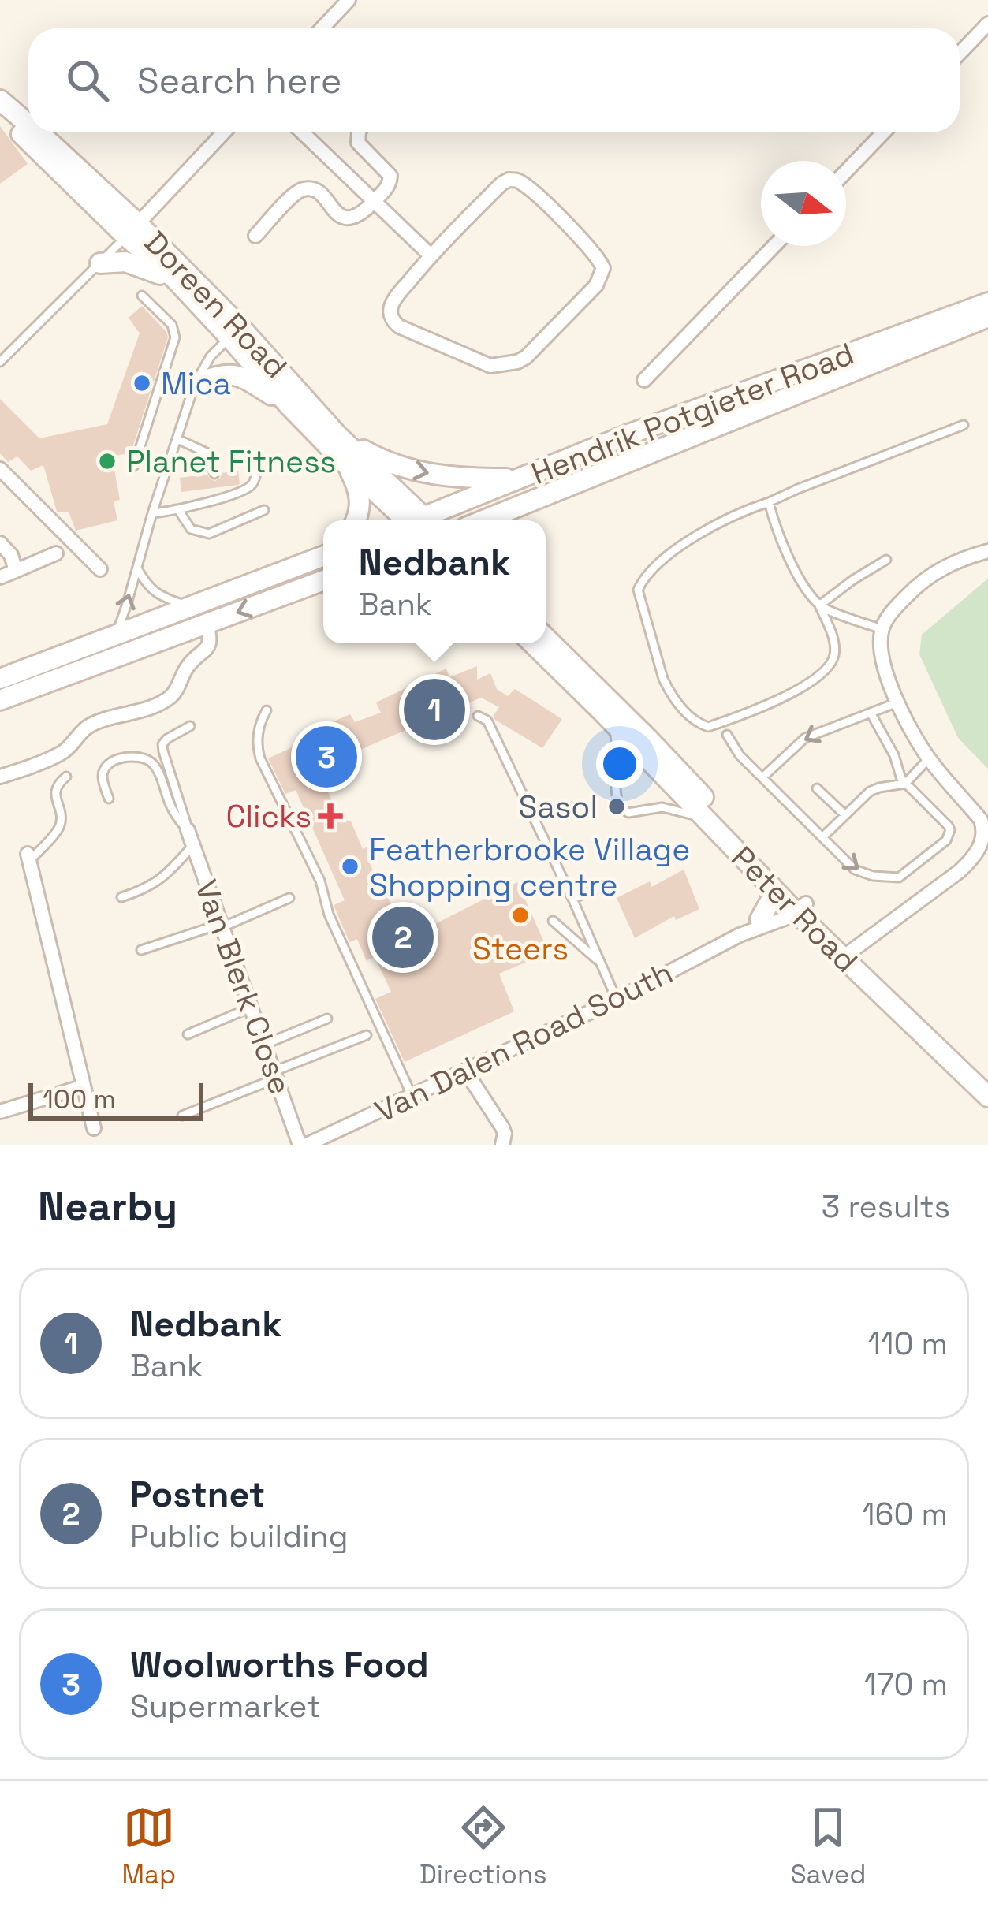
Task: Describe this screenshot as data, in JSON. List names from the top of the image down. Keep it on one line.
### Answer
{"streets":{"main road":["Doreen Road","Hendrik Potgieter Road","Peter Road"],"street":["Van Blerk Close","Van Dalen Road South"]},"crossings":[["Peter Road","Van Dalen Road South"],["Van Blerk Close","Van Dalen Road South"]],"places":{"other":["Mica","Planet Fitness","Sasol","Featherbrooke Village Shopping centre","Steers"],"health":["Clicks"]},"scale_bar":"100 m","north":"right","page":{"search":"Search here","popup":["Nedbank","Bank"],"pins":["1","3","2"],"scale":"100 m","heading":["Nearby","3 results"],"list":[{"mark":"1","name":"Nedbank","note":"Bank","value":"110 m"},{"mark":"2","name":"Postnet","note":"Public building","value":"160 m"},{"mark":"3","name":"Woolworths Food","note":"Supermarket","value":"170 m"}],"nav":["Map","Directions","Saved"]}}
